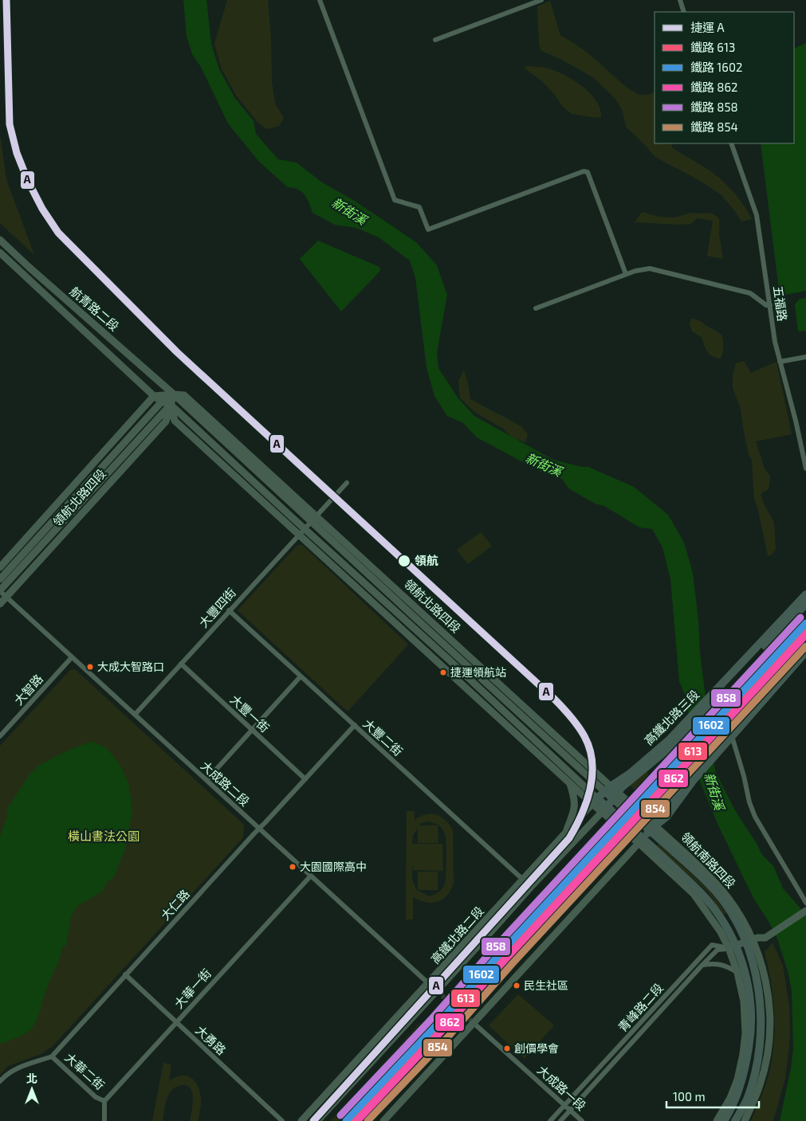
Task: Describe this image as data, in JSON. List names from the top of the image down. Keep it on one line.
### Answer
{"streets":{"main road":["領航北路四段","高鐵北路三段","領航南路四段"],"street":["五福路","航青路二段","大豐四街","大智路","大豐一街","大豐二街","大成路二段","大仁路","高鐵北路二段","大華一街","青峰路二段","大勇路","大華二街","大成路一段"]},"crossings":[["航青路二段","領航北路四段"],["領航北路四段","大豐四街"],["領航北路四段","高鐵北路三段"],["領航北路四段","大成路二段"],["領航北路四段","領航南路四段"],["大豐四街","大豐一街"],["大豐四街","大豐二街"],["大豐四街","大成路二段"],["大智路","大成路二段"],["大豐一街","大仁路"],["高鐵北路三段","高鐵北路二段"],["大豐二街","大仁路"],["大豐二街","高鐵北路二段"],["大成路二段","大仁路"],["大成路二段","高鐵北路二段"],["大成路二段","大華一街"],["大仁路","大勇路"],["大仁路","大華二街"],["大華一街","大勇路"],["大華一街","大華二街"],["青峰路二段","大成路一段"]],"water":["新街溪"],"parks":["橫山書法公園"],"places":["領航","大成大智路口","捷運領航站","大園國際高中","民生社區","創價學會"],"lines":["metro line A","rail line 858","rail line 1602","rail line 613","rail line 862","rail line 854"],"legend":["捷運 A","鐵路 613","鐵路 1602","鐵路 862","鐵路 858","鐵路 854"],"scale_bar":"100 m","north":"top"}
